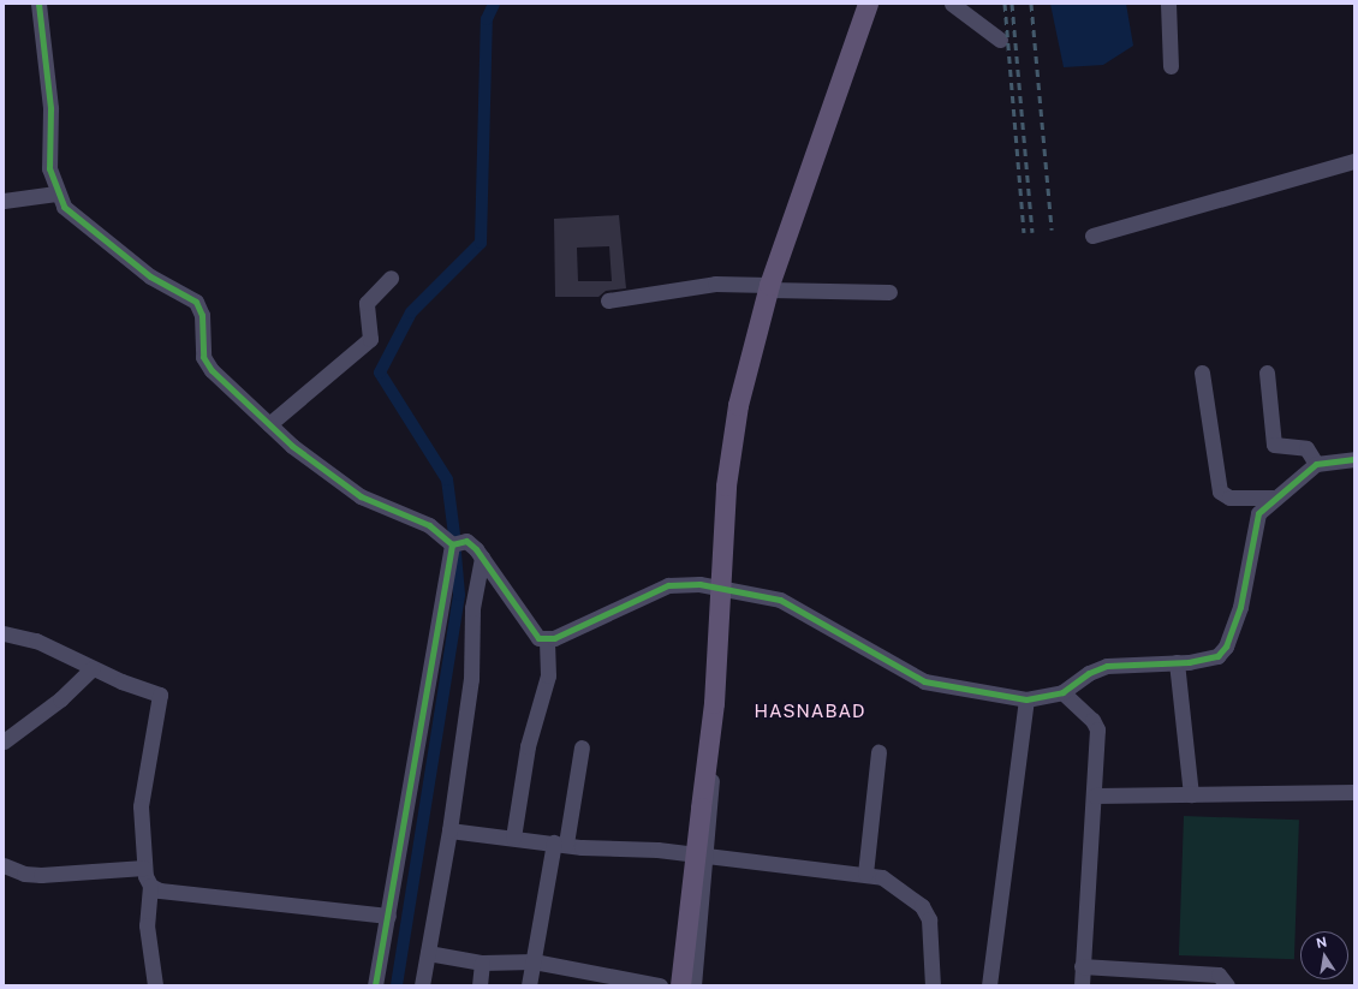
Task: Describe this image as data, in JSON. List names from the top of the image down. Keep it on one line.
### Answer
{"districts":["HASNABAD"],"north":"top"}
